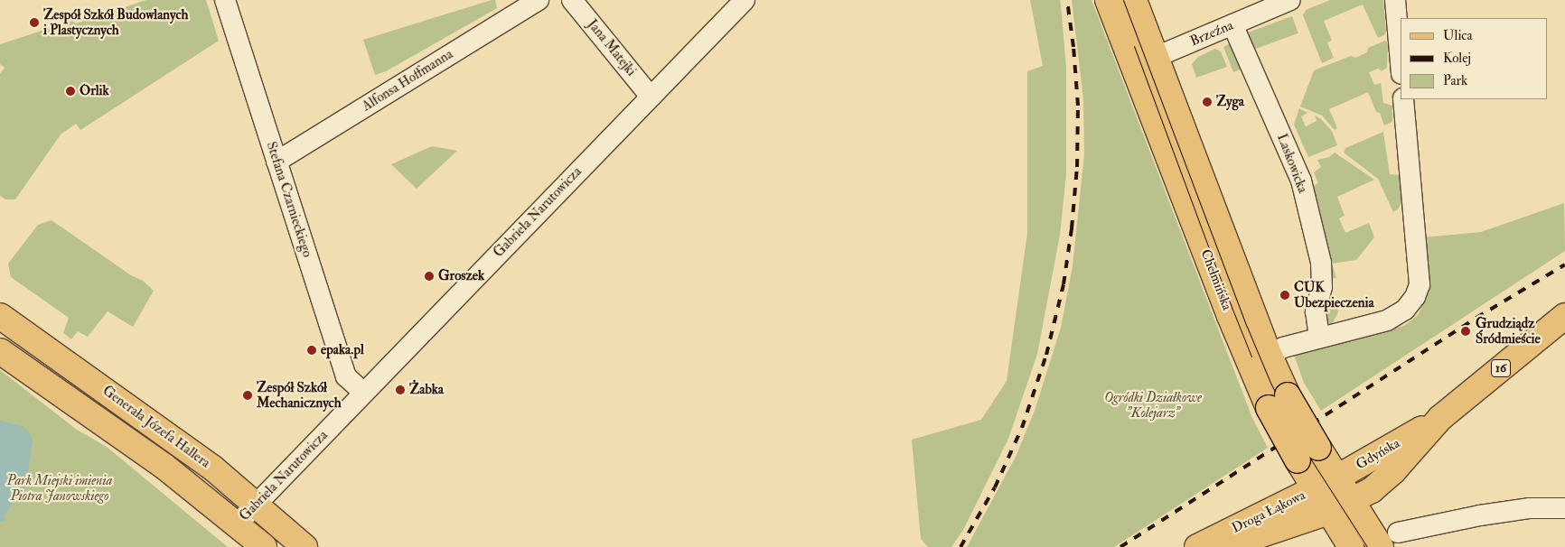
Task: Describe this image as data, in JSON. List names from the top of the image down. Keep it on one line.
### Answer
{"streets":{"main road":["Chełmińska","16","Generała Józefa Hallera","Gdyńska","Droga Łąkowa"],"street":["Brzeźna","Jana Matejki","Alfonsa Hoffmanna","Laskowicka","Stefana Czarnieckiego","Gabriela Narutowicza"]},"crossings":[["Brzeźna","Laskowicka"],["Brzeźna","Chełmińska"],["Jana Matejki","Gabriela Narutowicza"],["Alfonsa Hoffmanna","Stefana Czarnieckiego"],["Stefana Czarnieckiego","Gabriela Narutowicza"],["Gabriela Narutowicza","Generała Józefa Hallera"],["Chełmińska","Gdyńska"],["Chełmińska","Droga Łąkowa"],["Gdyńska","Droga Łąkowa"]],"parks":["Ogródki Działkowe \"Kolejarz\"","Park Miejski imienia Piotra Janowskiego"],"places":["Zespół Szkół Budowlanych i Plastycznych","Orlik","Zyga","Groszek","CUK Ubezpieczenia","Grudziądz Śródmieście","epaka.pl","Żabka","Zespół Szkół Mechanicznych"],"legend":["Ulica","Kolej","Park"]}
